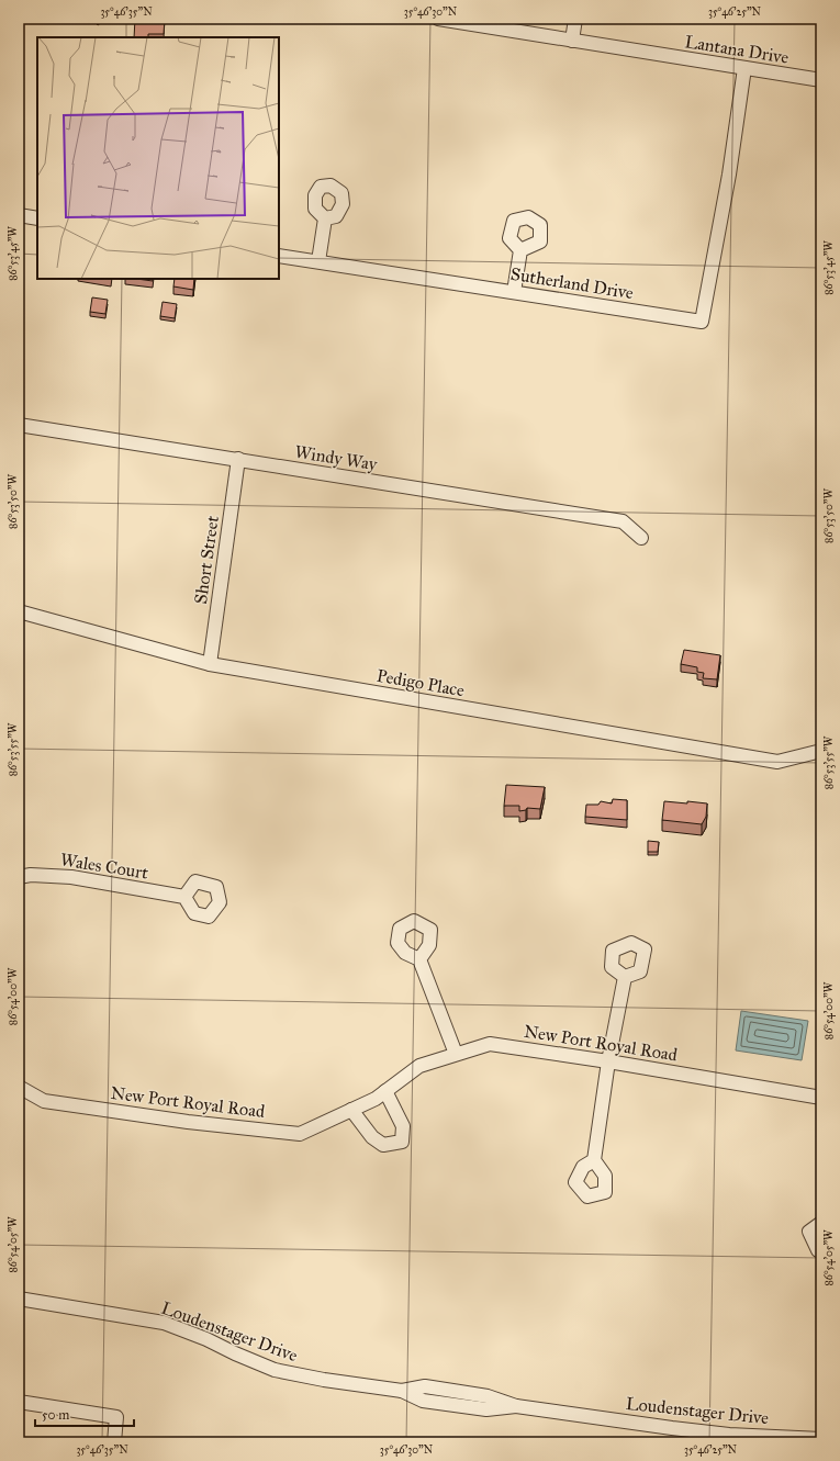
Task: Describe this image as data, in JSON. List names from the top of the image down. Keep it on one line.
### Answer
{"streets":{"street":["Lantana Drive","Sutherland Drive","Windy Way","Short Street","Pedigo Place","Wales Court","New Port Royal Road","Loudenstager Drive"]},"crossings":[["Lantana Drive","Sutherland Drive"],["Windy Way","Short Street"],["Short Street","Pedigo Place"]],"scale_bar":"50 m","coordinates":["35°46'35\"N","35°46'30\"N","35°46'25\"N","86°53'45\"W","86°53'50\"W","86°53'55\"W","86°54'00\"W","86°54'05\"W"]}
